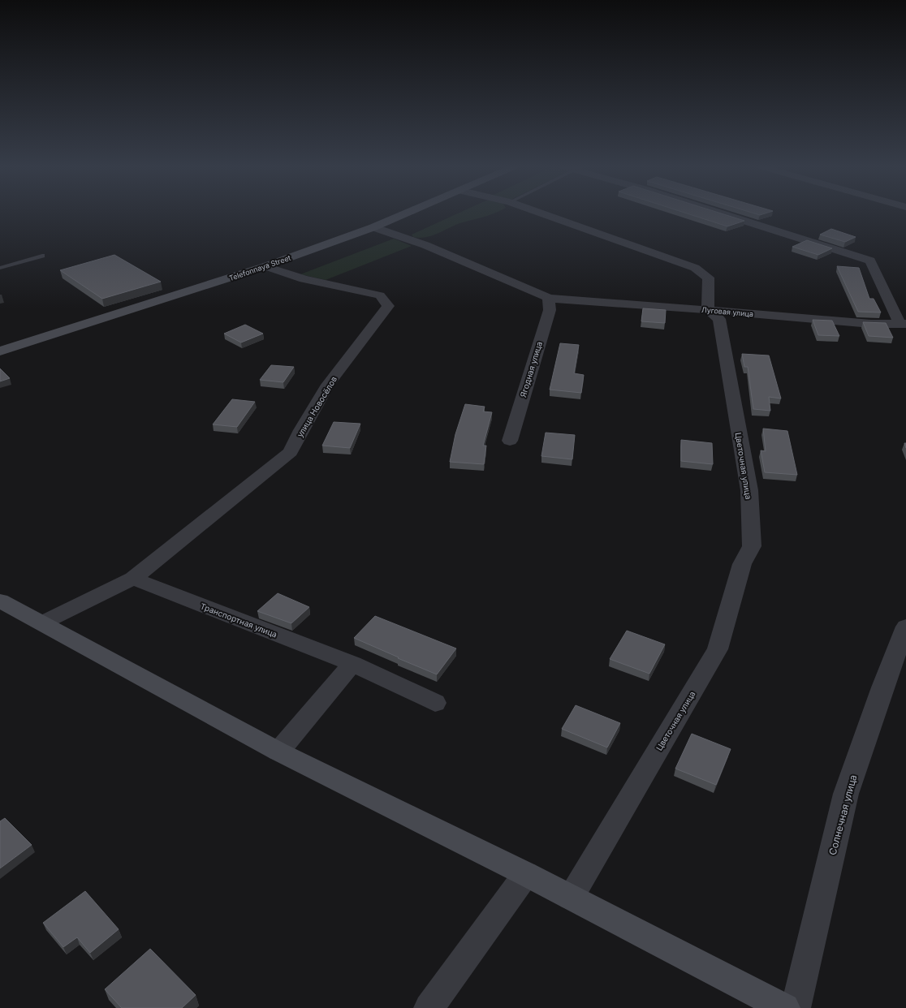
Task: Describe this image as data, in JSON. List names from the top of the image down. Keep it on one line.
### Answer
{"streets":{"street":["Telefonnaya Street","Луговая улица","Ягодная улица","улица Новосёлов","Цветочная улица","Транспортная улица","Солнечная улица"]},"crossings":[["Telefonnaya Street","Луговая улица"],["Telefonnaya Street","улица Новосёлов"],["Луговая улица","Ягодная улица"],["Луговая улица","Цветочная улица"],["улица Новосёлов","Транспортная улица"]]}
